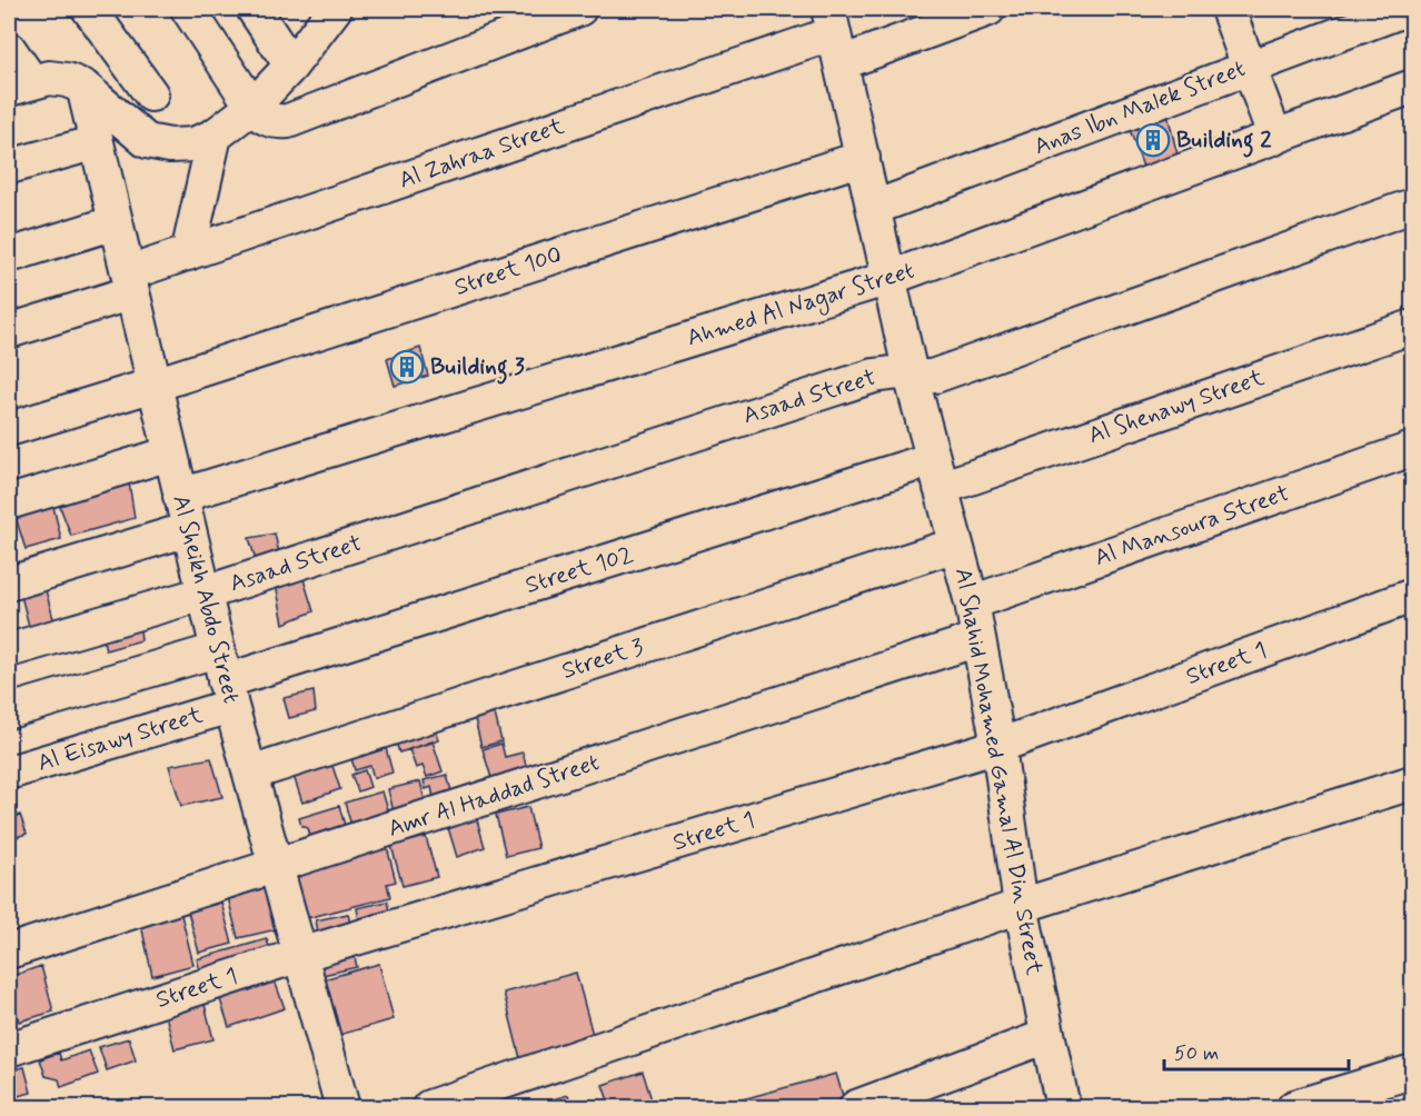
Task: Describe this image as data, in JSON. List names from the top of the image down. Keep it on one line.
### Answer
{"streets":{"street":["Anas Ibn Malek Street","Al Zahraa Street","Street 100","Ahmed Al Nagar Street","Asaad Street","Al Shenawy Street","Al Mansoura Street","Street 102","Al Sheikh Abdo Street","Street 3","Street 1","Al Eisawy Street","Al Shahid Mohamed Gamal Al Din Street","Amr Al Haddad Street"]},"crossings":[["Anas Ibn Malek Street","Al Shahid Mohamed Gamal Al Din Street"],["Al Zahraa Street","Al Sheikh Abdo Street"],["Al Zahraa Street","Al Shahid Mohamed Gamal Al Din Street"],["Street 100","Al Sheikh Abdo Street"],["Street 100","Al Shahid Mohamed Gamal Al Din Street"],["Ahmed Al Nagar Street","Al Sheikh Abdo Street"],["Ahmed Al Nagar Street","Al Shahid Mohamed Gamal Al Din Street"],["Asaad Street","Al Sheikh Abdo Street"],["Asaad Street","Al Shahid Mohamed Gamal Al Din Street"],["Al Shenawy Street","Street 102"],["Al Shenawy Street","Al Shahid Mohamed Gamal Al Din Street"],["Al Mansoura Street","Al Shahid Mohamed Gamal Al Din Street"],["Street 102","Al Sheikh Abdo Street"],["Street 102","Al Eisawy Street"],["Street 102","Al Shahid Mohamed Gamal Al Din Street"],["Al Sheikh Abdo Street","Street 3"],["Al Sheikh Abdo Street","Street 1"],["Al Sheikh Abdo Street","Al Eisawy Street"],["Al Sheikh Abdo Street","Amr Al Haddad Street"],["Street 3","Al Shahid Mohamed Gamal Al Din Street"],["Street 1","Al Shahid Mohamed Gamal Al Din Street"],["Al Shahid Mohamed Gamal Al Din Street","Amr Al Haddad Street"]],"places":{"building":["Building 2","Building 3"]},"scale_bar":"50 m"}
